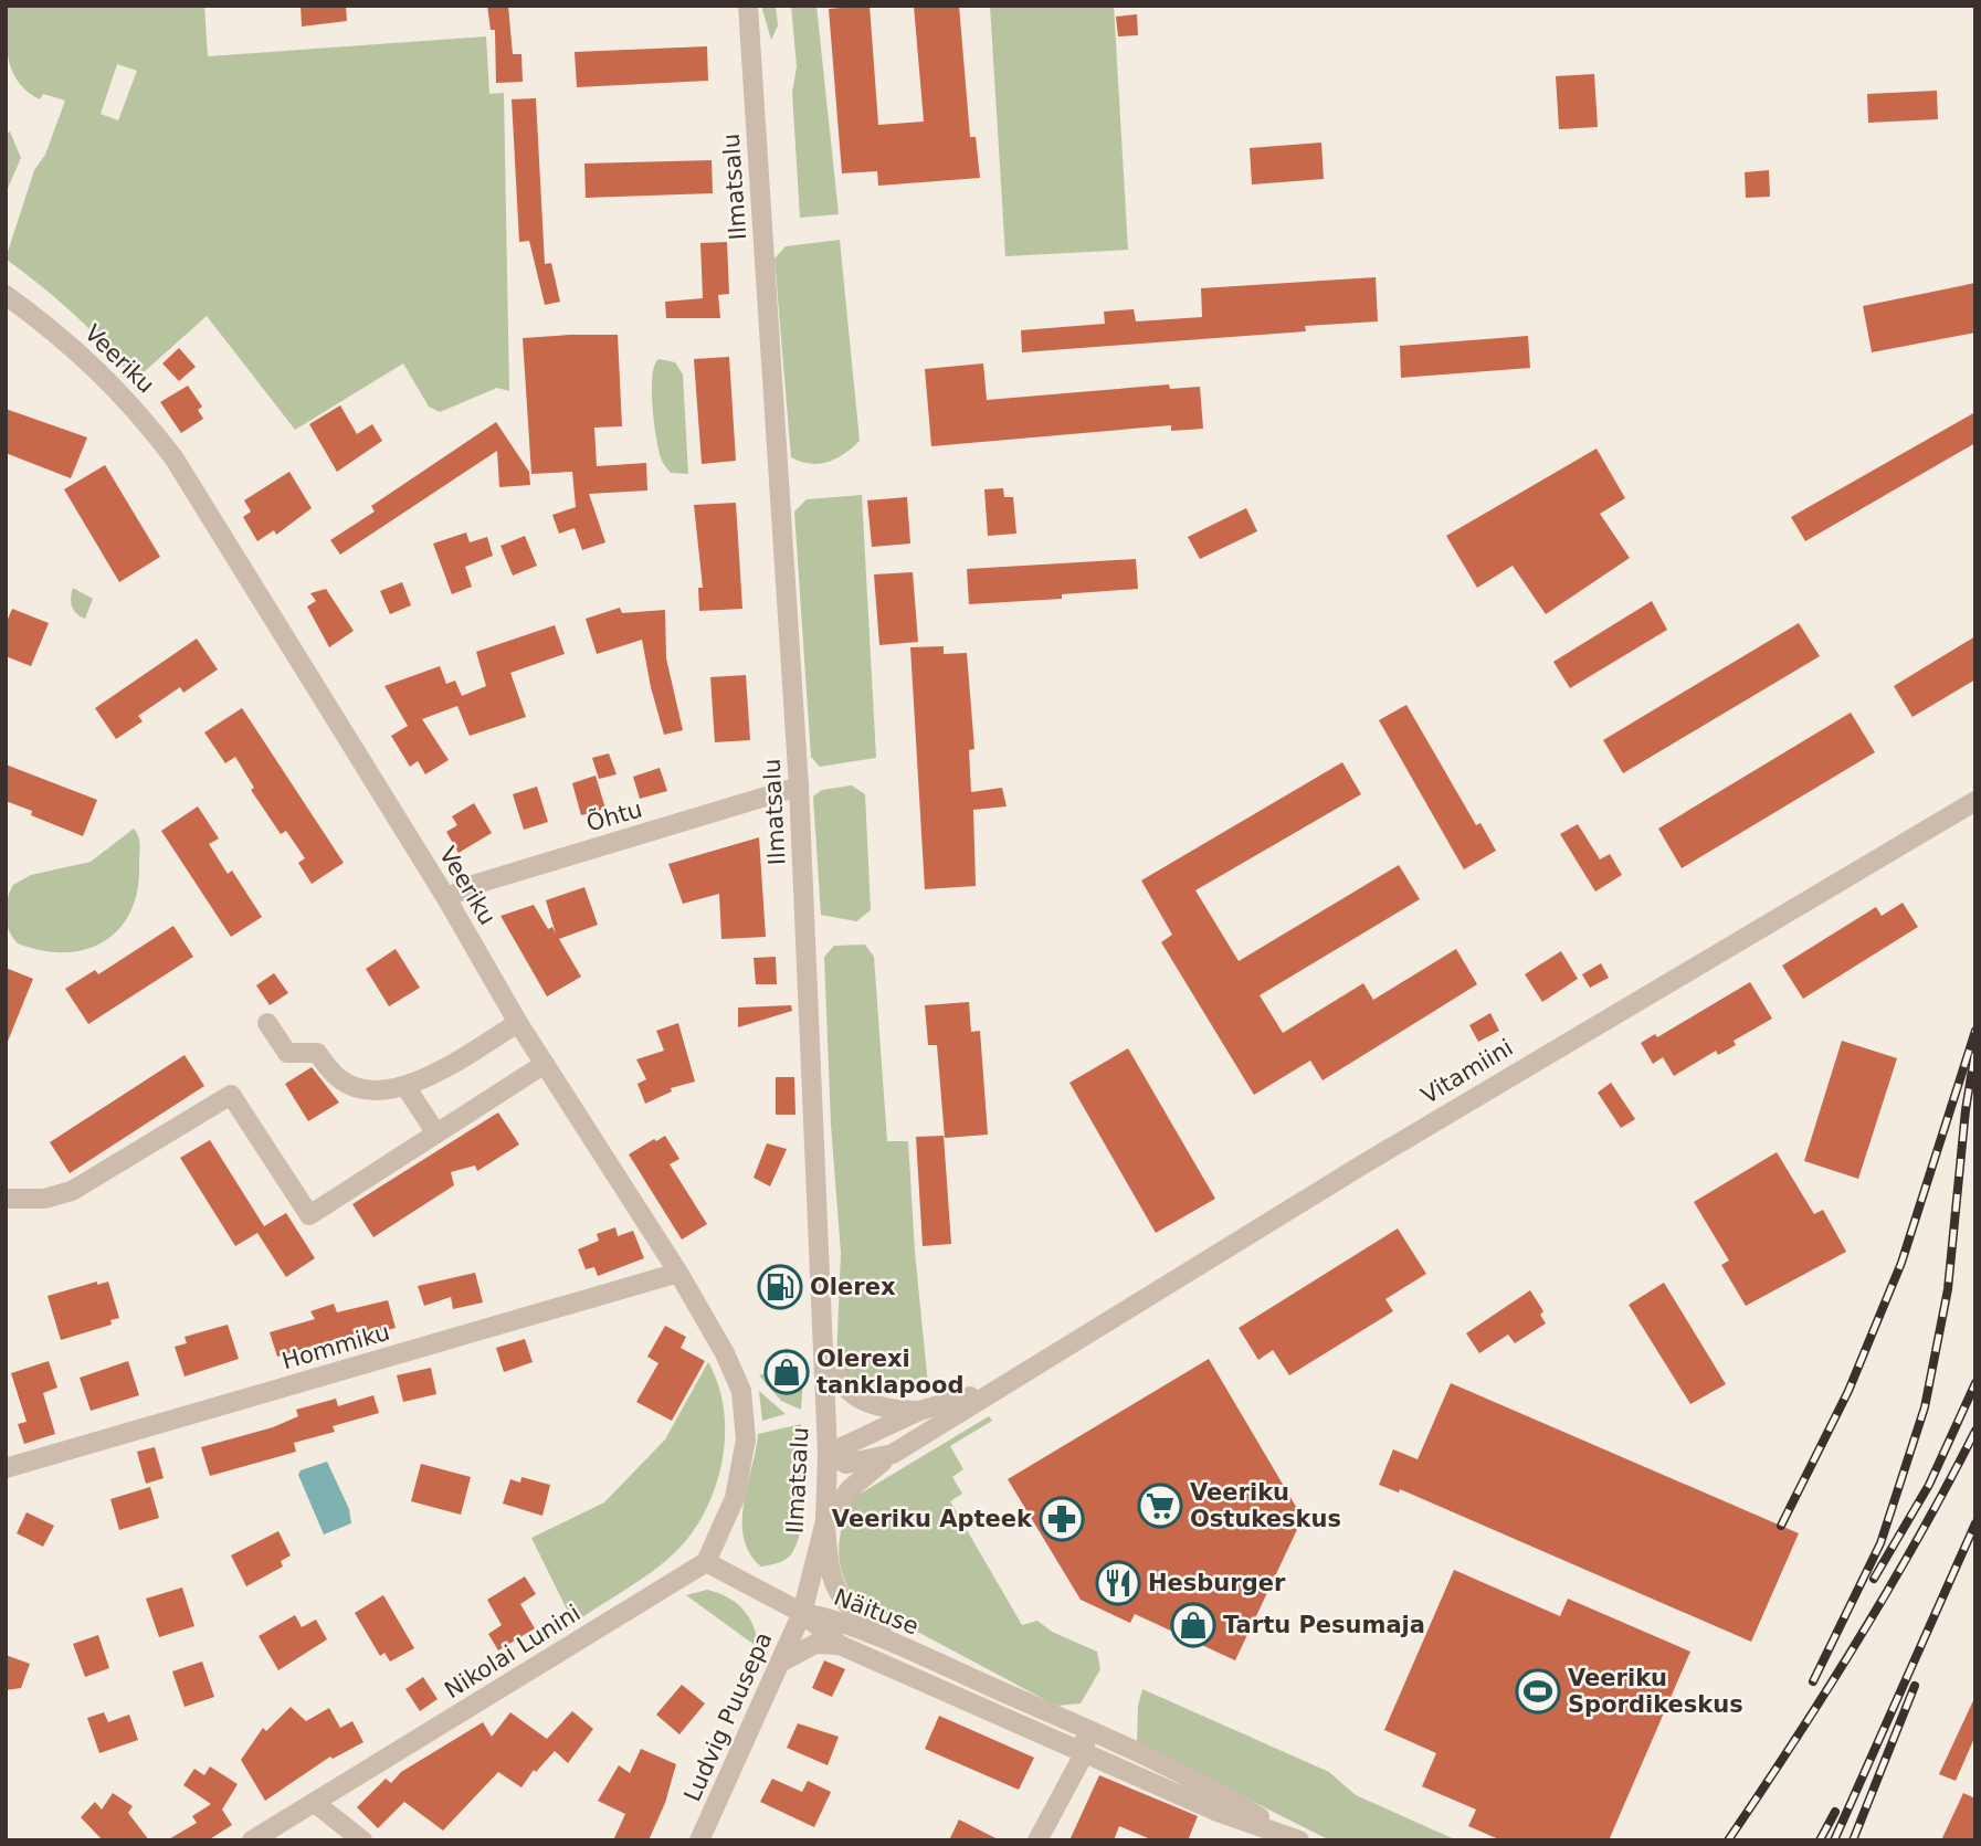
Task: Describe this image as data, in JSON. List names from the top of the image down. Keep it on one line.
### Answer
{"streets":{"street":["Ilmatsalu","Veeriku","Õhtu","Vitamiini","Hommiku","Näituse","Nikolai Lunini","Ludvig Puusepa"]},"crossings":[["Ilmatsalu","Õhtu"],["Ilmatsalu","Vitamiini"],["Ilmatsalu","Näituse"],["Ilmatsalu","Ludvig Puusepa"],["Veeriku","Õhtu"],["Veeriku","Hommiku"],["Veeriku","Nikolai Lunini"],["Näituse","Ludvig Puusepa"]],"places":{"fuel station":["Olerex"],"shop":["Olerexi tanklapood","Tartu Pesumaja"],"supermarket":["Veeriku Ostukeskus"],"pharmacy":["Veeriku Apteek"],"restaurant":["Hesburger"],"sports":["Veeriku Spordikeskus"]}}
